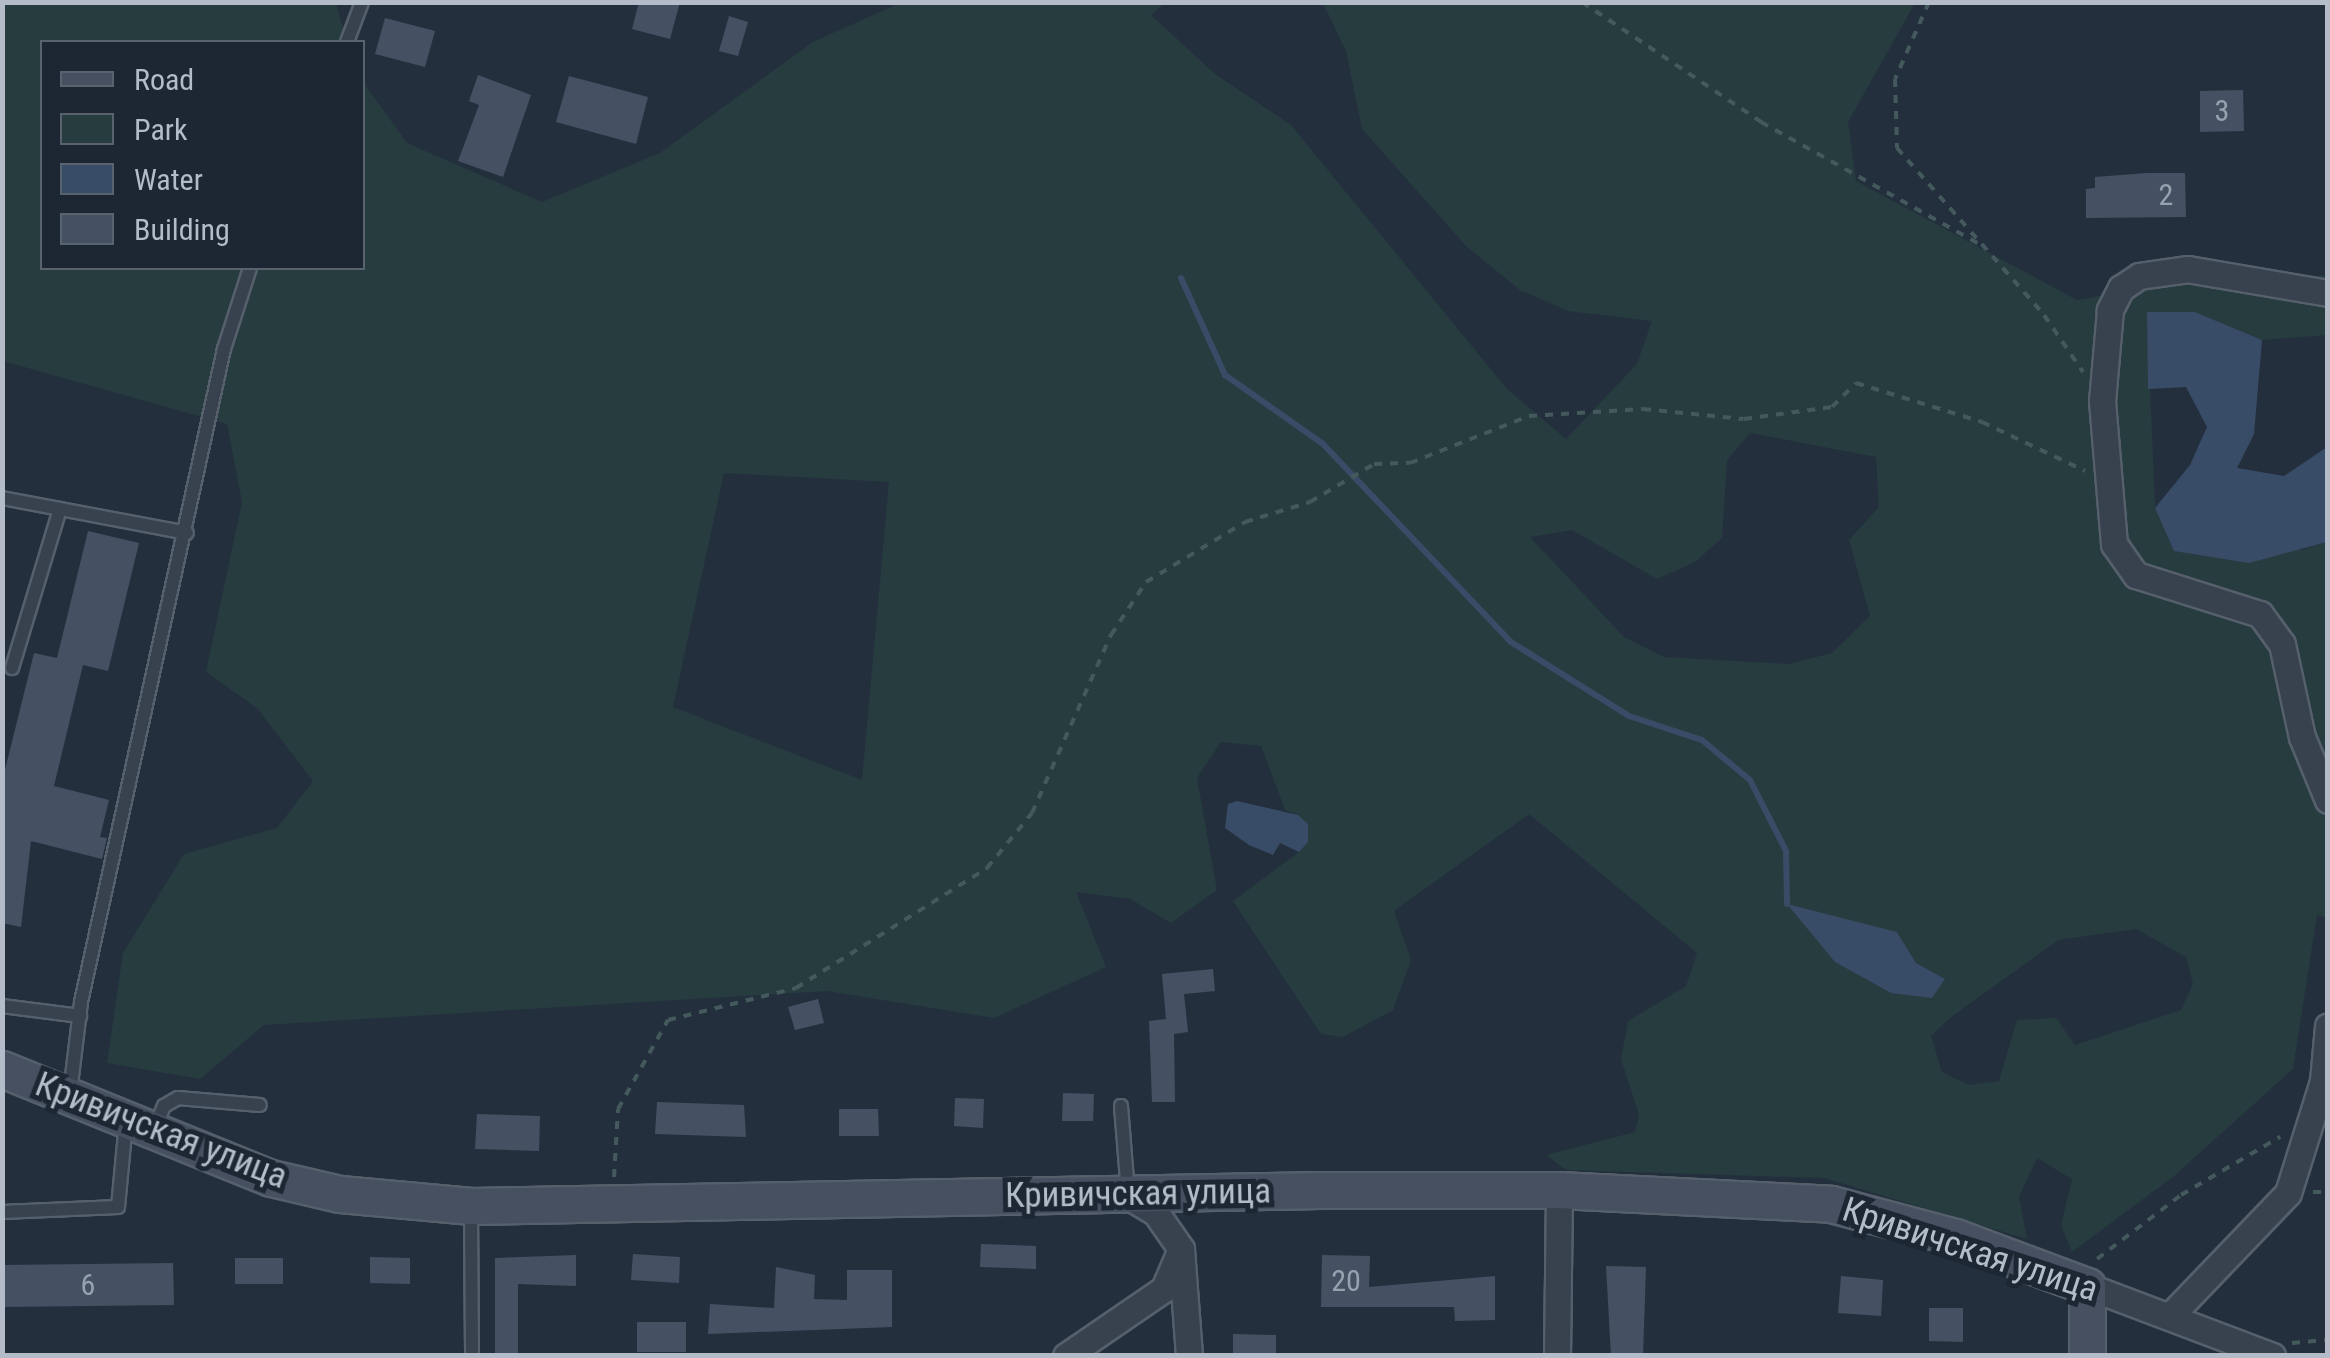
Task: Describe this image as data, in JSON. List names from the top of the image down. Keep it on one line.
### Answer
{"streets":{"street":["Кривичская улица"]},"house_numbers":["3","2","20","6"],"legend":["Road","Park","Water","Building"]}
